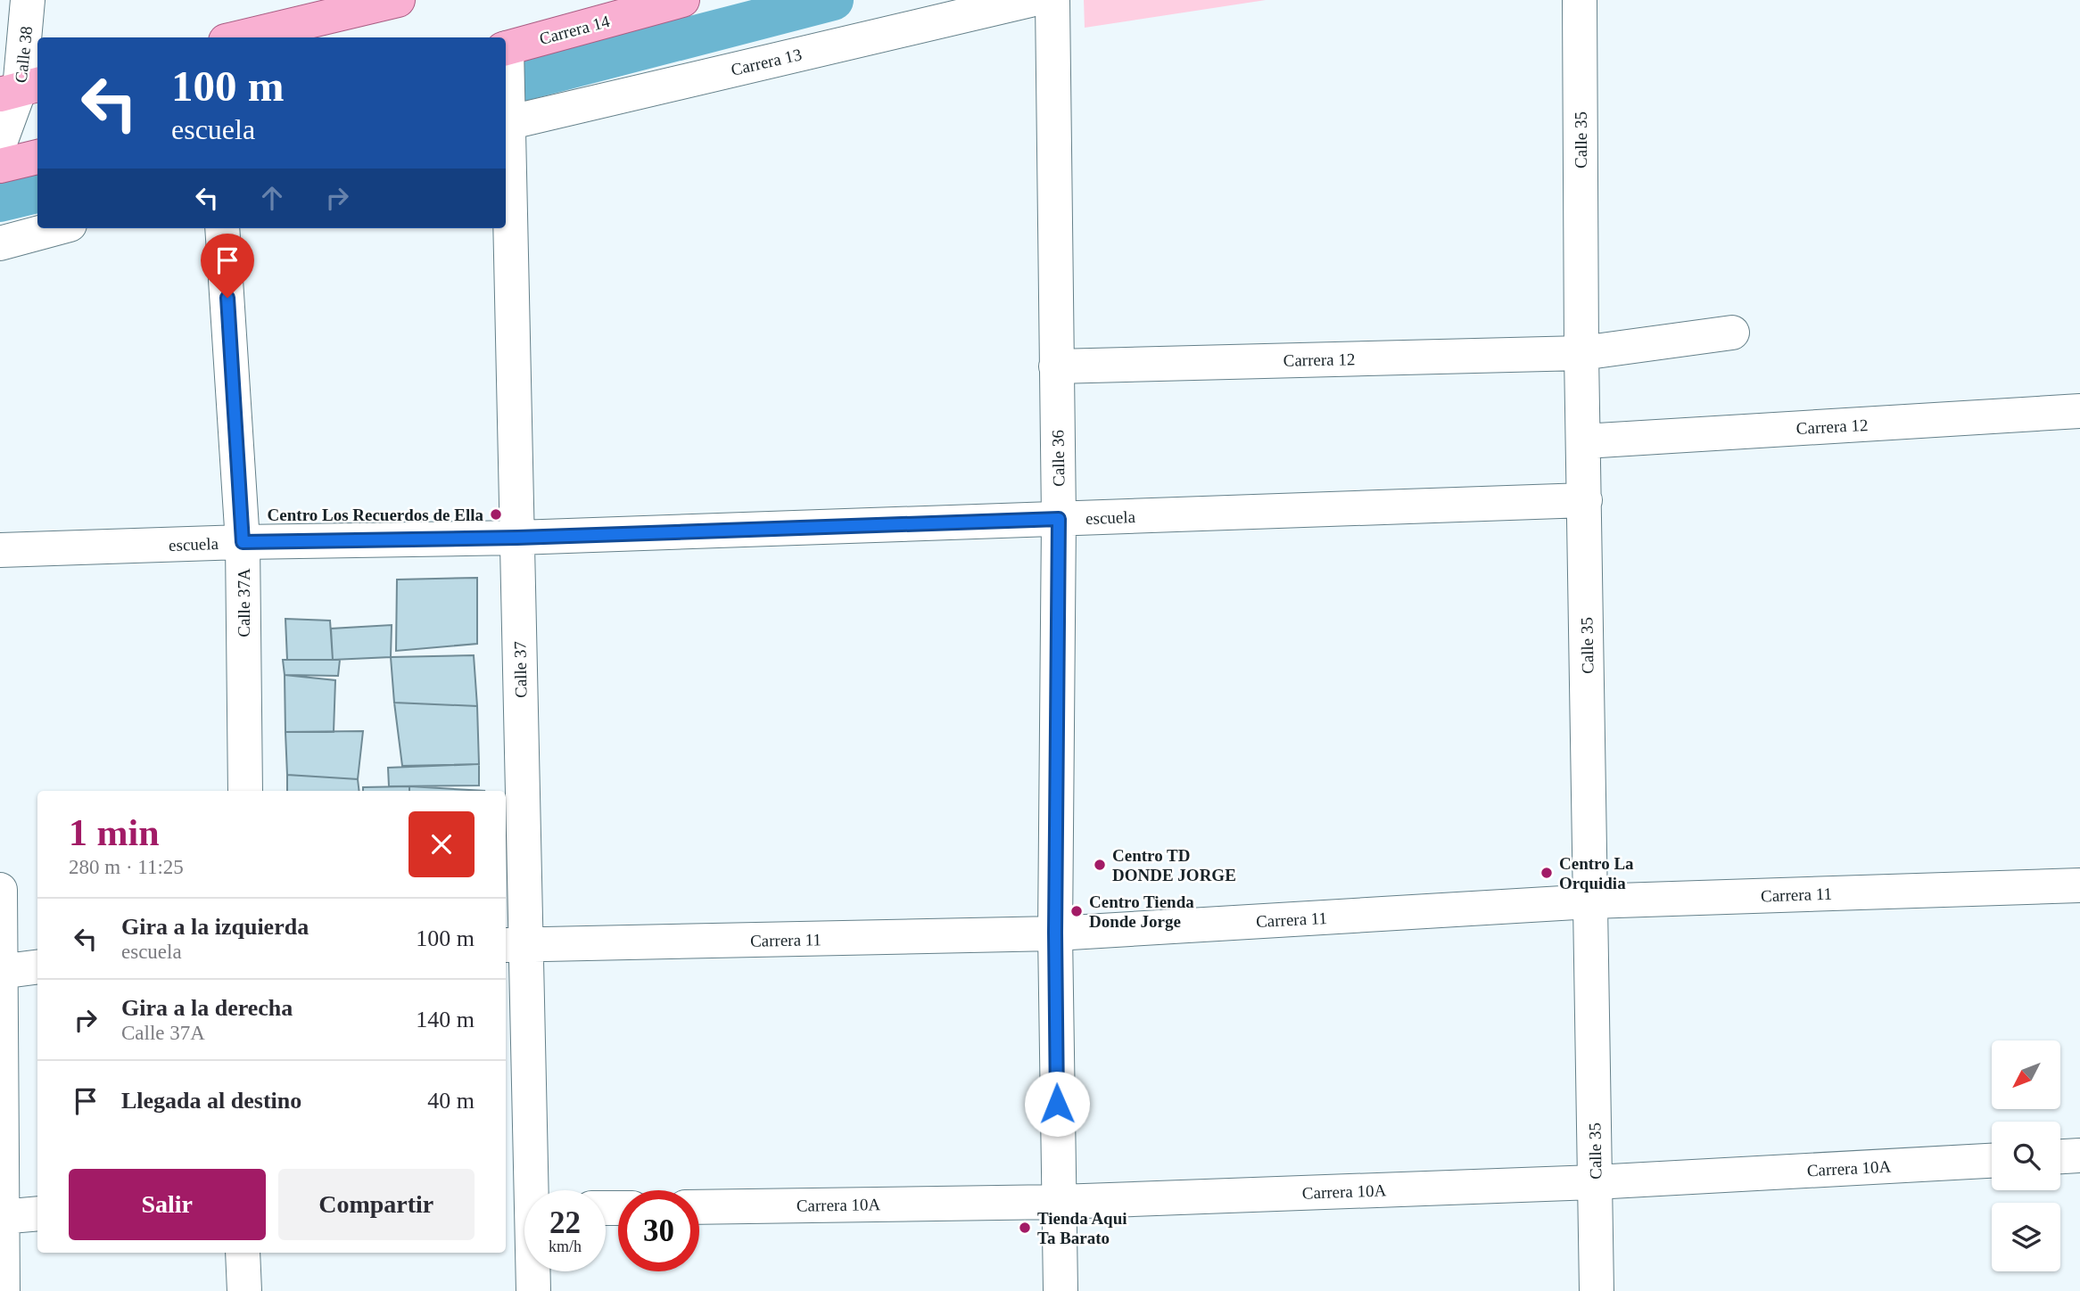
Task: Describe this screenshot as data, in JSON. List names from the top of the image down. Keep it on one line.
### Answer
{"streets":{"main road":["Carrera 14"],"street":["Calle 38","Carrera 13","Calle 35","Carrera 12","Calle 36","escuela","Calle 37A","Calle 37","Carrera 11","Carrera 10A"]},"crossings":[["Carrera 14","Calle 37"],["Carrera 13","Calle 37"],["Calle 35","Carrera 12"],["Calle 35","escuela"],["Calle 35","Carrera 11"],["Calle 35","Carrera 10A"],["Carrera 12","Calle 36"],["Calle 36","escuela"],["Calle 36","Carrera 11"],["Calle 36","Carrera 10A"],["escuela","Calle 37A"],["escuela","Calle 37"],["Calle 37","Carrera 11"]],"places":["Centro Los Recuerdos de Ella","Centro TD DONDE JORGE","Centro La Orquidia","Centro Tienda Donde Jorge","Tienda Aqui Ta Barato"],"north":"bottom left","page":{"turn":["100 m","escuela"],"heading":["1 min","280 m · 11:25"],"list":[{"name":"Gira a la izquierda","note":"escuela","value":"100 m"},{"name":"Gira a la derecha","note":"Calle 37A","value":"140 m"},{"name":"Llegada al destino","value":"40 m"}],"buttons":["Salir","Compartir"],"speed":"22 km/h","limit":"30"}}
